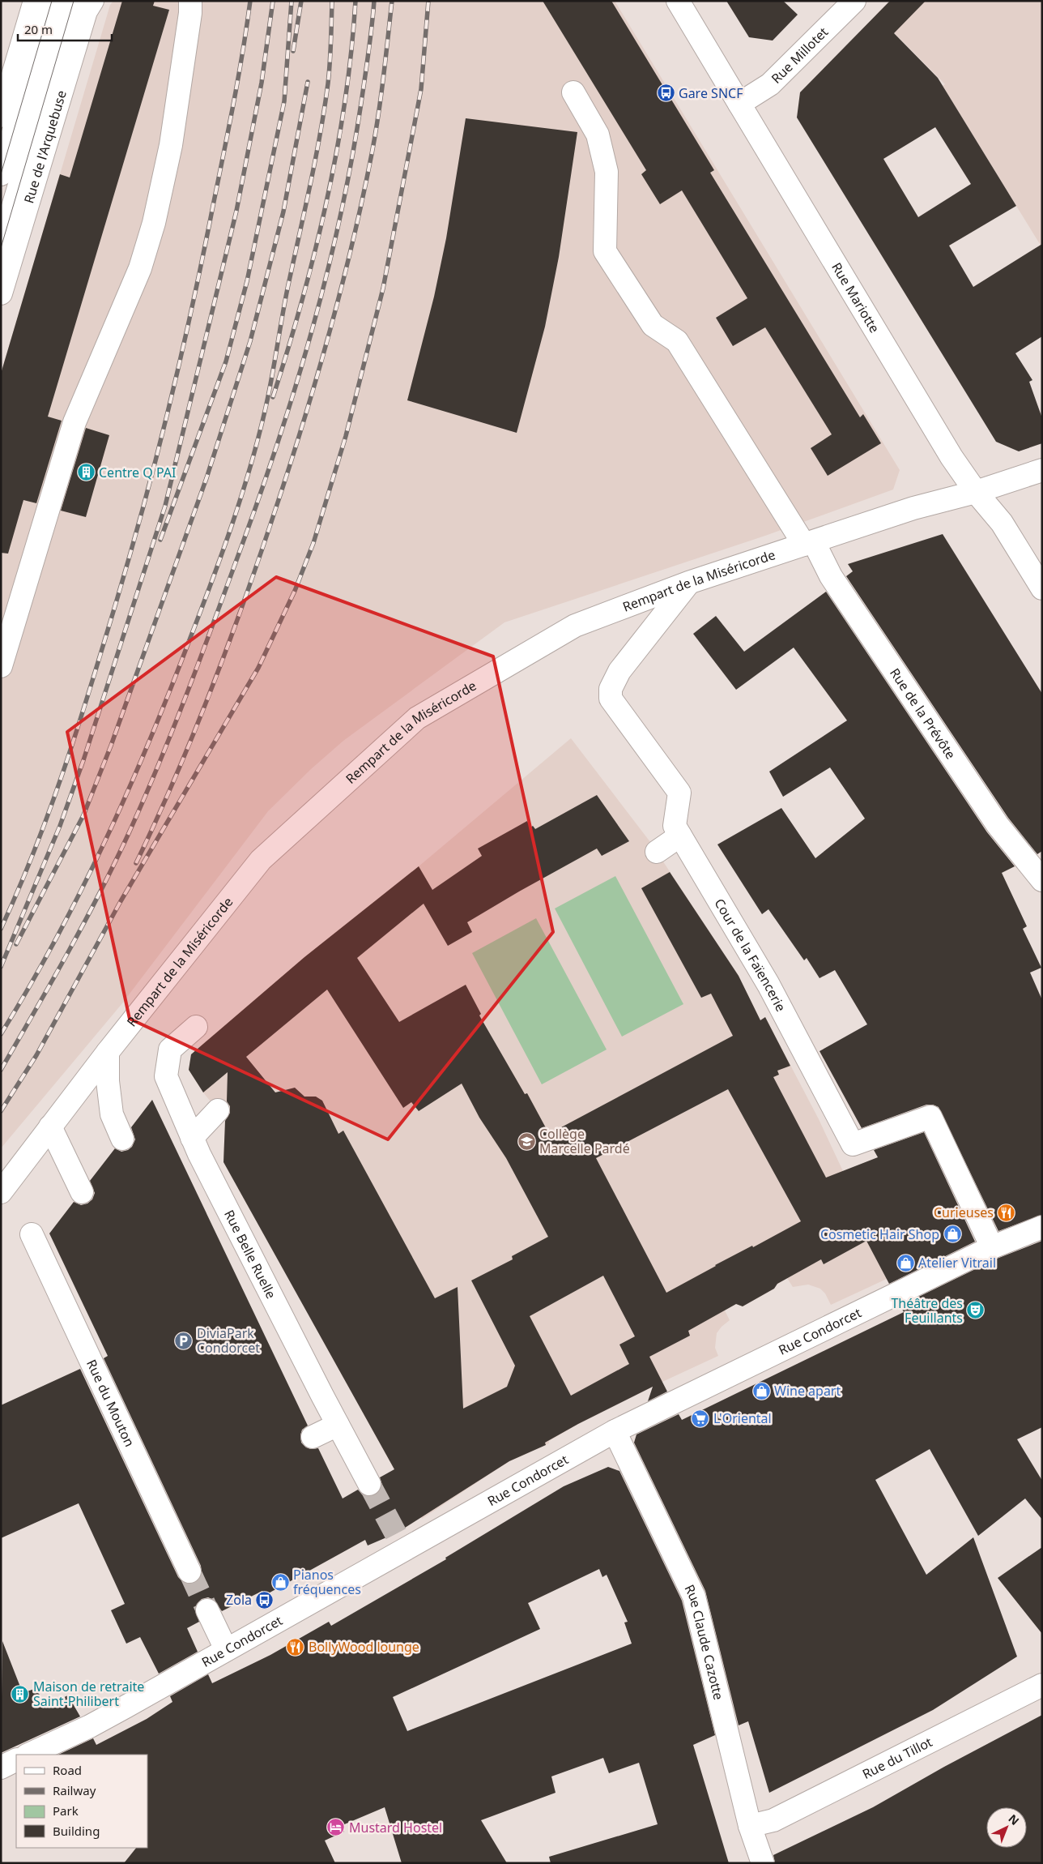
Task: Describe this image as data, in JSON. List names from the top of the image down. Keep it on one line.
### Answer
{"streets":{"street":["Rue Millotet","Rue de l'Arquebuse","Rue Mariotte","Rempart de la Miséricorde","Rue de la Prévôte","Cour de la Faïencerie","Rue Belle Ruelle","Rue Condorcet","Rue du Mouton","Rue Claude Cazotte","Rue du Tillot"]},"crossings":[["Rue Millotet","Rue Mariotte"],["Rue Mariotte","Rempart de la Miséricorde"],["Rempart de la Miséricorde","Rue de la Prévôte"],["Rempart de la Miséricorde","Cour de la Faïencerie"],["Cour de la Faïencerie","Rue Condorcet"],["Rue Condorcet","Rue Claude Cazotte"],["Rue Claude Cazotte","Rue du Tillot"]],"places":{"bus stop":["Gare SNCF","Zola"],"building":["Centre Q PAI","Maison de retraite Saint-Philibert"],"school or university":["Collège Marcelle Pardé"],"restaurant":["Curieuses","BollyWood lounge"],"shop":["Cosmetic Hair Shop","Atelier Vitrail","Wine apart","Pianos fréquences"],"theatre":["Théâtre des Feuillants"],"parking":["DiviaPark Condorcet"],"supermarket":["L'Oriental"],"hotel":["Mustard Hostel"]},"legend":["Road","Railway","Park","Building"],"scale_bar":"20 m","north":"top right"}
